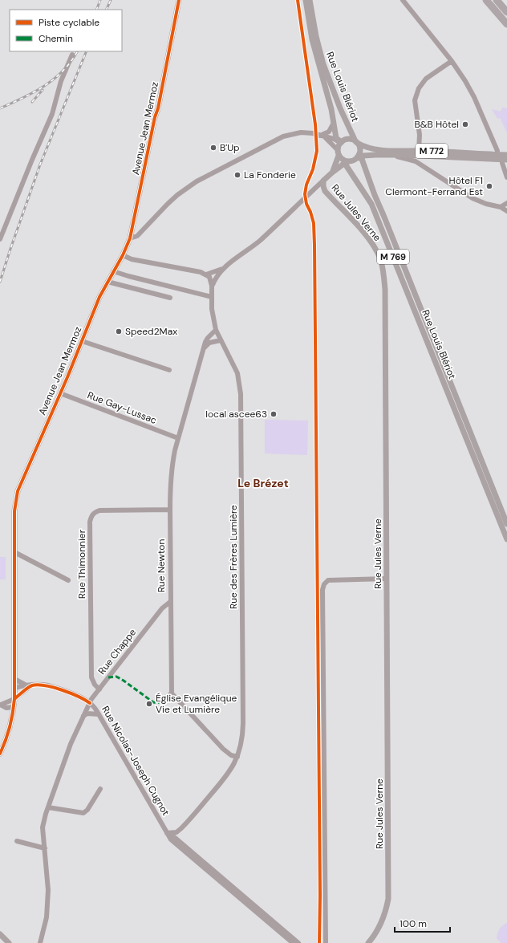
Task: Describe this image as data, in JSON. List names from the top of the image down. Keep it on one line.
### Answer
{"streets":{"main road":["Rue Louis Blériot","Avenue Jean Mermoz","M 772","Rue Jules Verne","M 769"],"street":["Rue Gay-Lussac","Rue des Frères Lumière","Rue Thimonnier","Rue Newton","Rue Chappe","Rue Nicolas-Joseph Cugnot"]},"crossings":[["Rue Louis Blériot","M 772"],["Avenue Jean Mermoz","Rue Gay-Lussac"],["Avenue Jean Mermoz","Rue Nicolas-Joseph Cugnot"],["Rue Gay-Lussac","Rue Newton"],["Rue des Frères Lumière","Rue Newton"],["Rue des Frères Lumière","Rue Nicolas-Joseph Cugnot"],["Rue Thimonnier","Rue Newton"],["Rue Thimonnier","Rue Chappe"],["Rue Newton","Rue Chappe"],["Rue Chappe","Rue Nicolas-Joseph Cugnot"]],"districts":["Le Brézet"],"places":["B&B Hôtel","B'Up","La Fonderie","Hôtel F1 Clermont-Ferrand Est","Speed2Max","local ascee63","Église Evangélique Vie et Lumière"],"legend":["Piste cyclable","Chemin"],"scale_bar":"100 m"}
